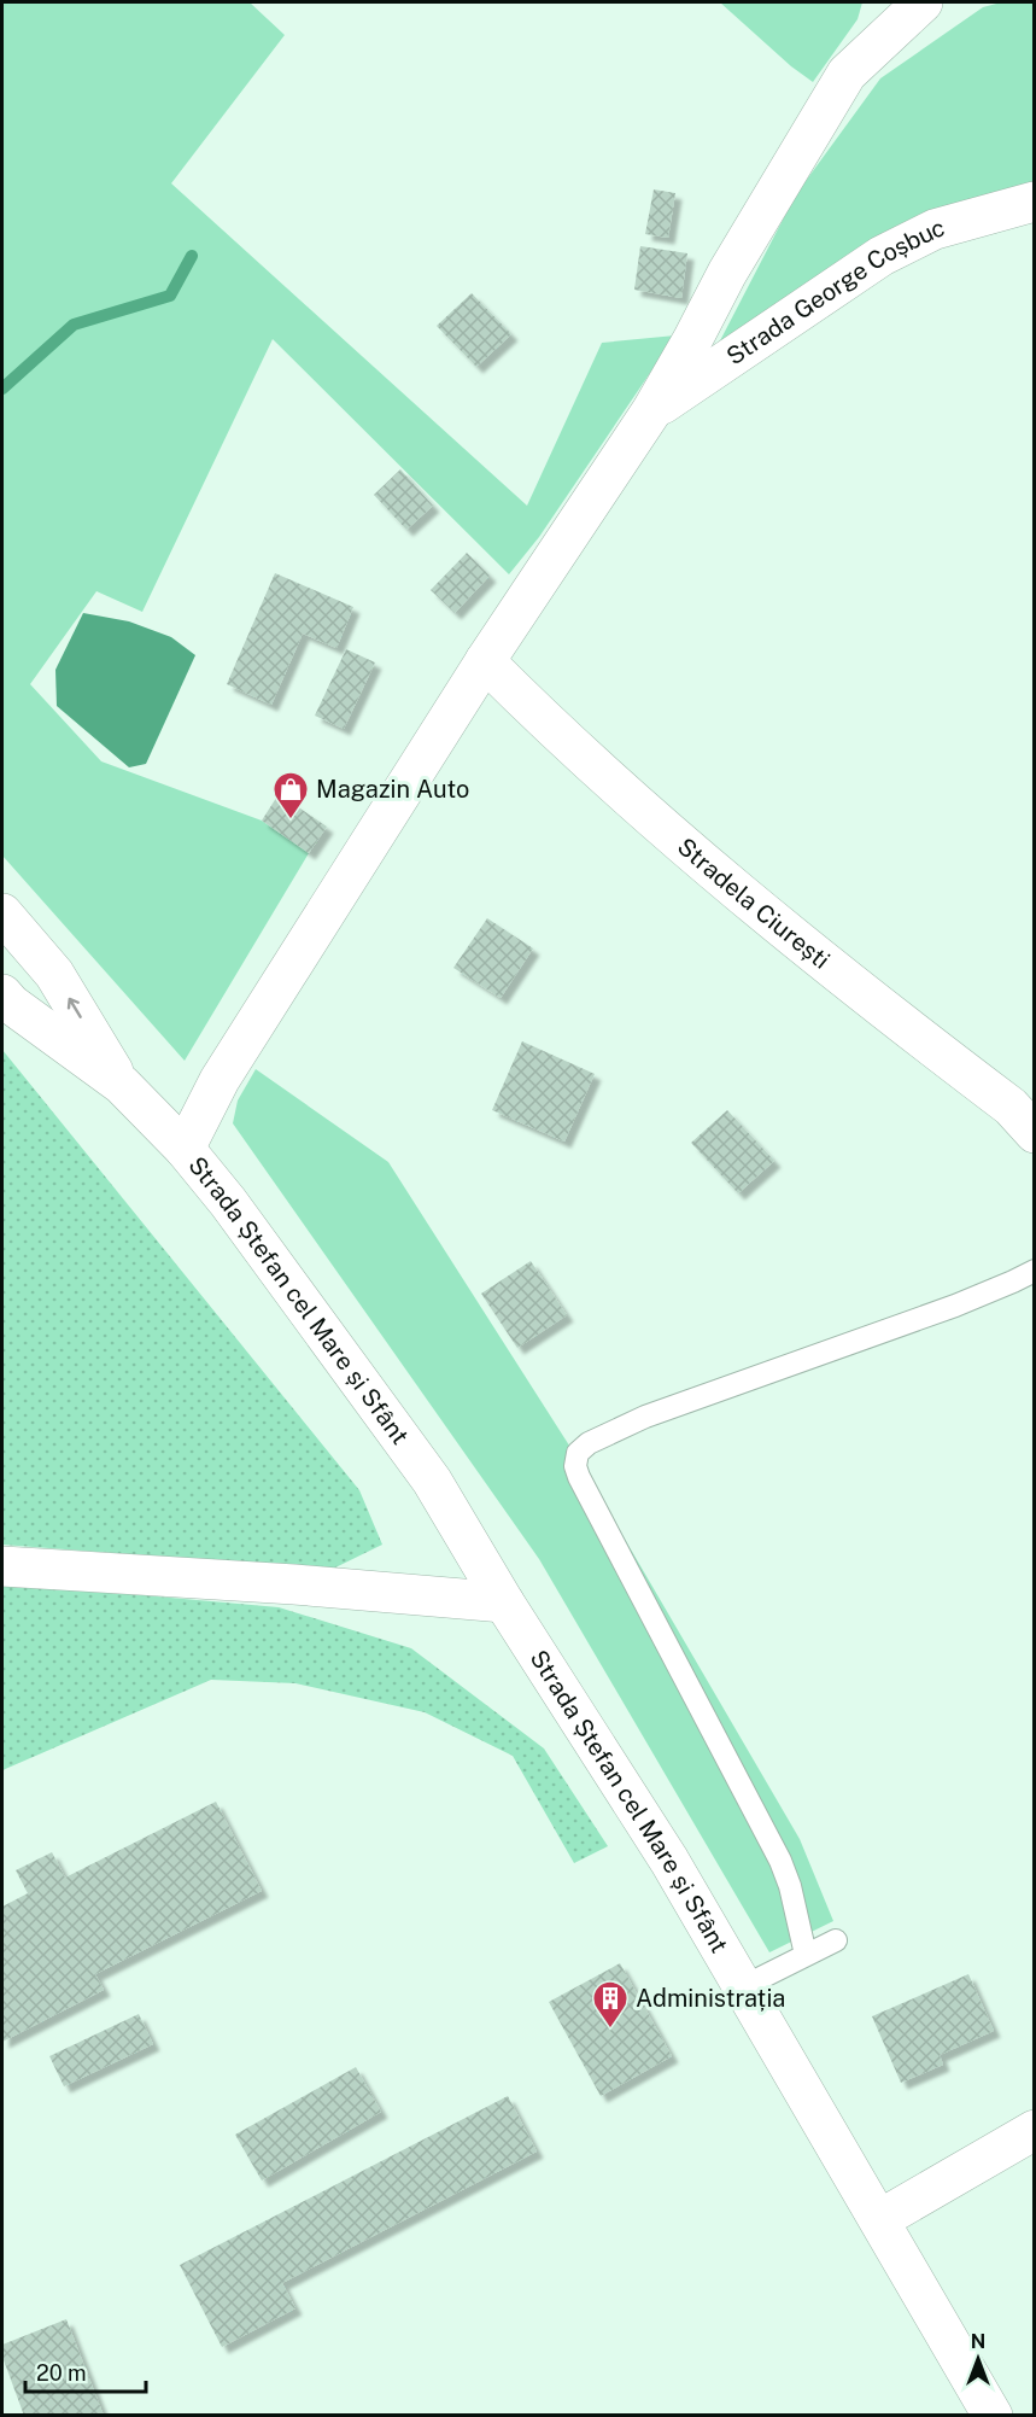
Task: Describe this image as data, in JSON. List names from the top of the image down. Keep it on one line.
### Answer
{"streets":{"street":["Strada George Coșbuc","Stradela Ciurești","Strada Ștefan cel Mare și Sfânt"]},"places":{"shop":["Magazin Auto"],"building":["Administrația"]},"scale_bar":"20 m","north":"top"}
